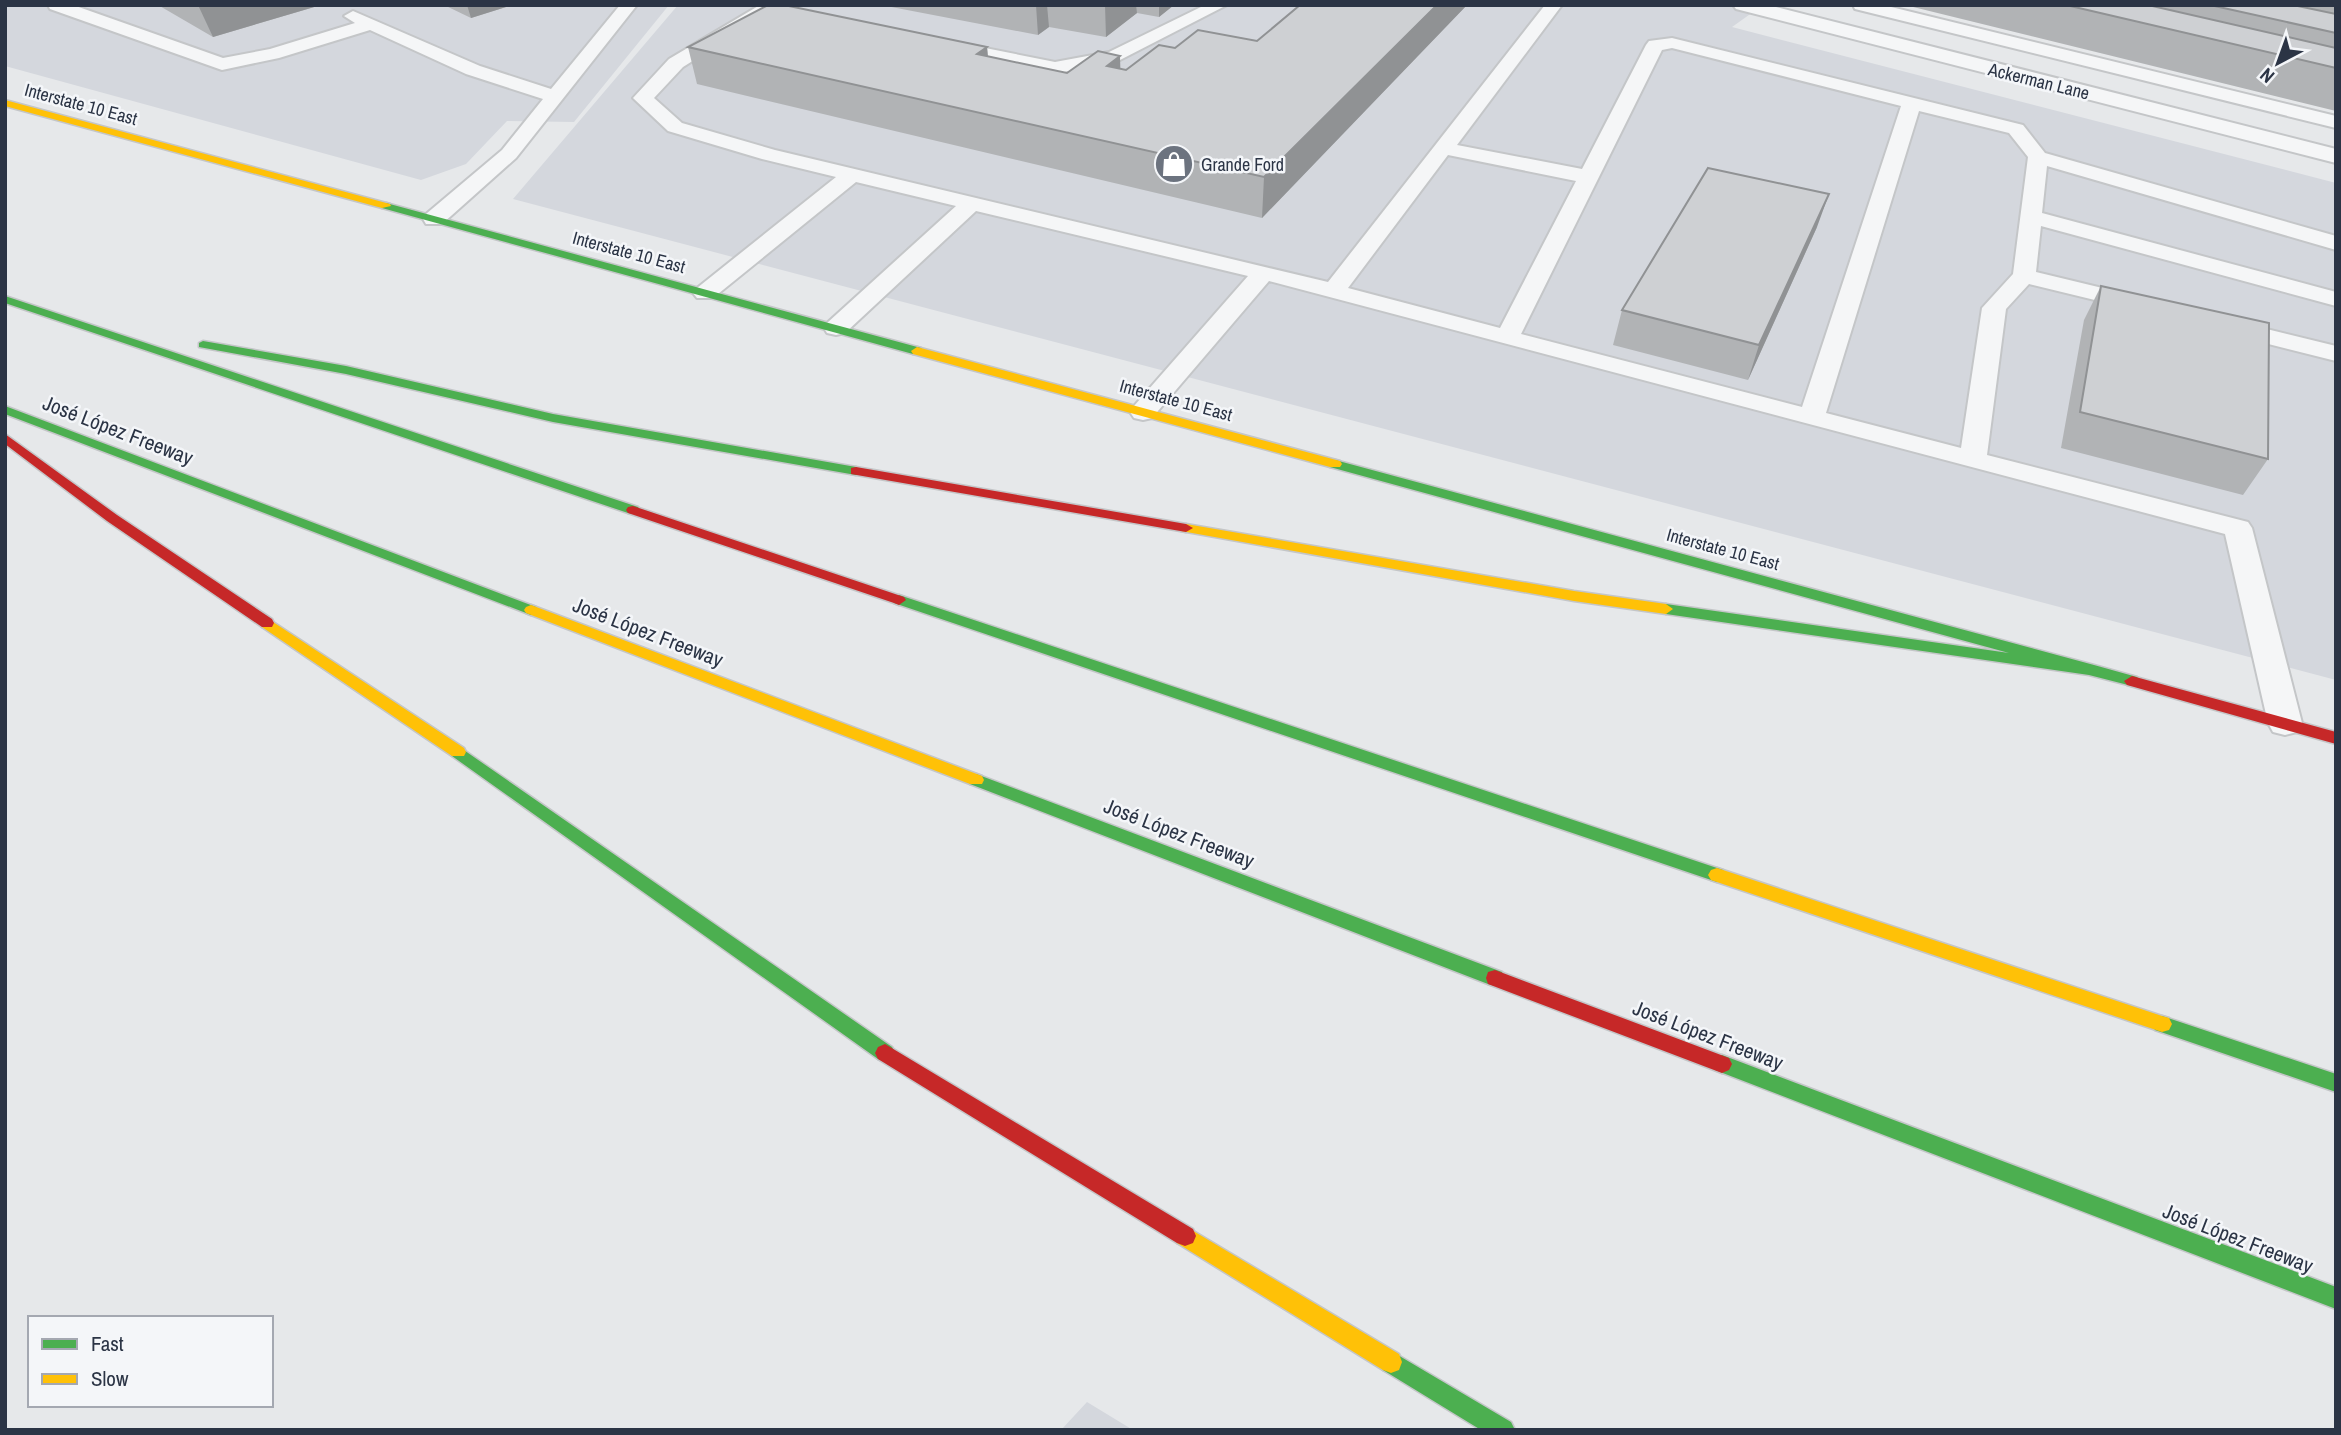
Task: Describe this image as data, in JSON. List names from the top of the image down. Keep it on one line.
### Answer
{"streets":{"main road":["Interstate 10 East","José López Freeway"],"street":["Ackerman Lane"]},"places":{"shop":["Grande Ford"]},"legend":["Fast","Slow"],"north":"bottom left"}
